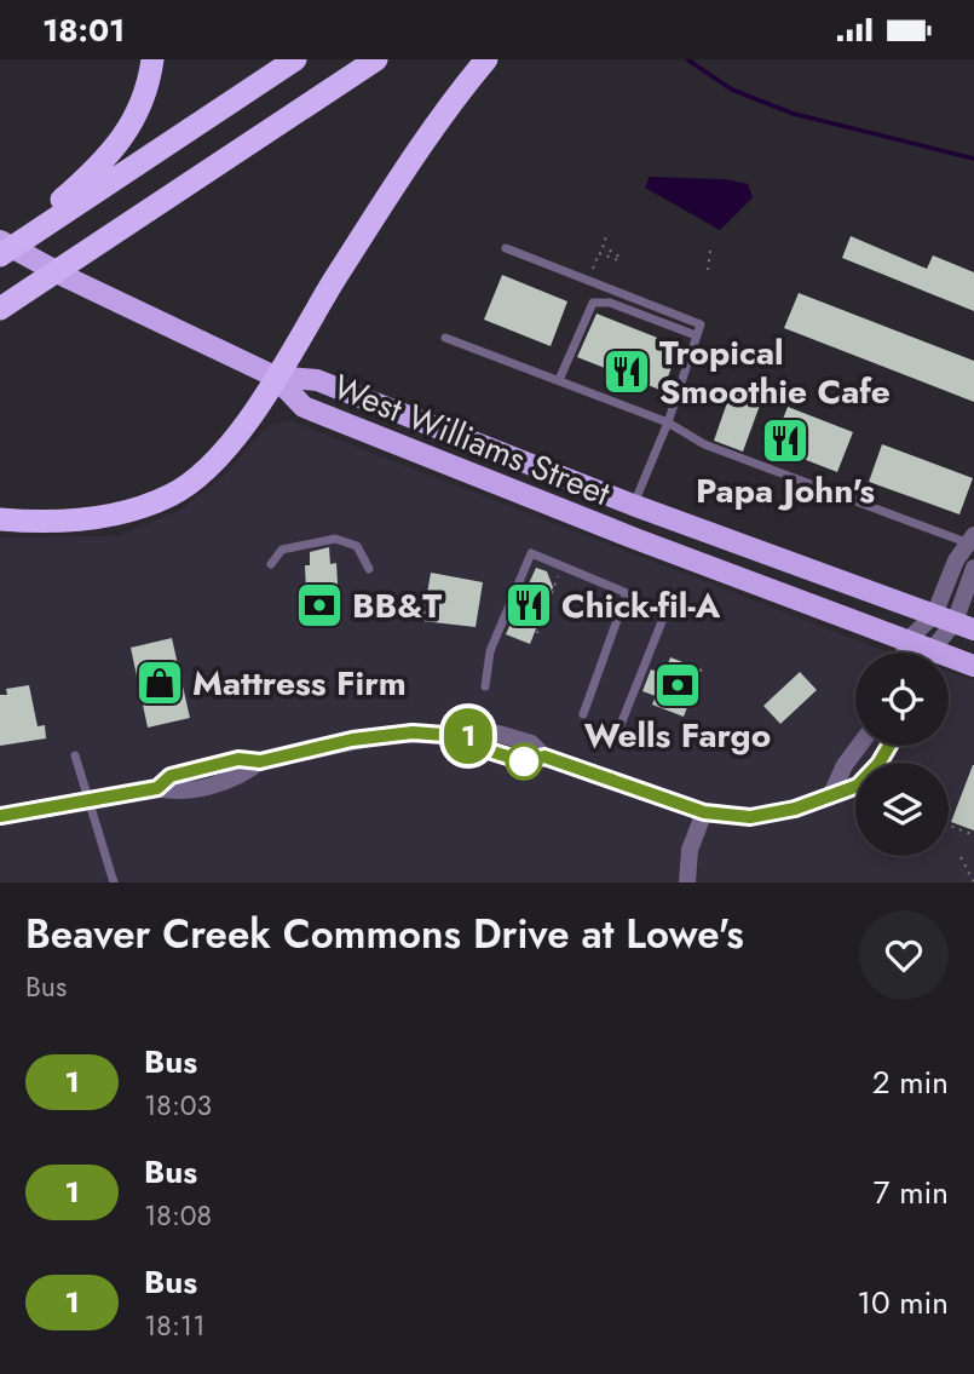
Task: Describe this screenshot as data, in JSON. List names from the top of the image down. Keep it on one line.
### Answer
{"streets":{"main road":["West Williams Street"]},"places":{"restaurant":["Tropical Smoothie Cafe","Papa John's","Chick-fil-A"],"bank":["BB&T","Wells Fargo"],"shop":["Mattress Firm"]},"lines":["bus line 1"],"page":{"status":"18:01","on_map":"1","heading":["Beaver Creek Commons Drive at Lowe's","Bus"],"list":[{"mark":"1","name":"Bus","note":"18:03","value":"2 min"},{"mark":"1","name":"Bus","note":"18:08","value":"7 min"},{"mark":"1","name":"Bus","note":"18:11","value":"10 min"}]}}
